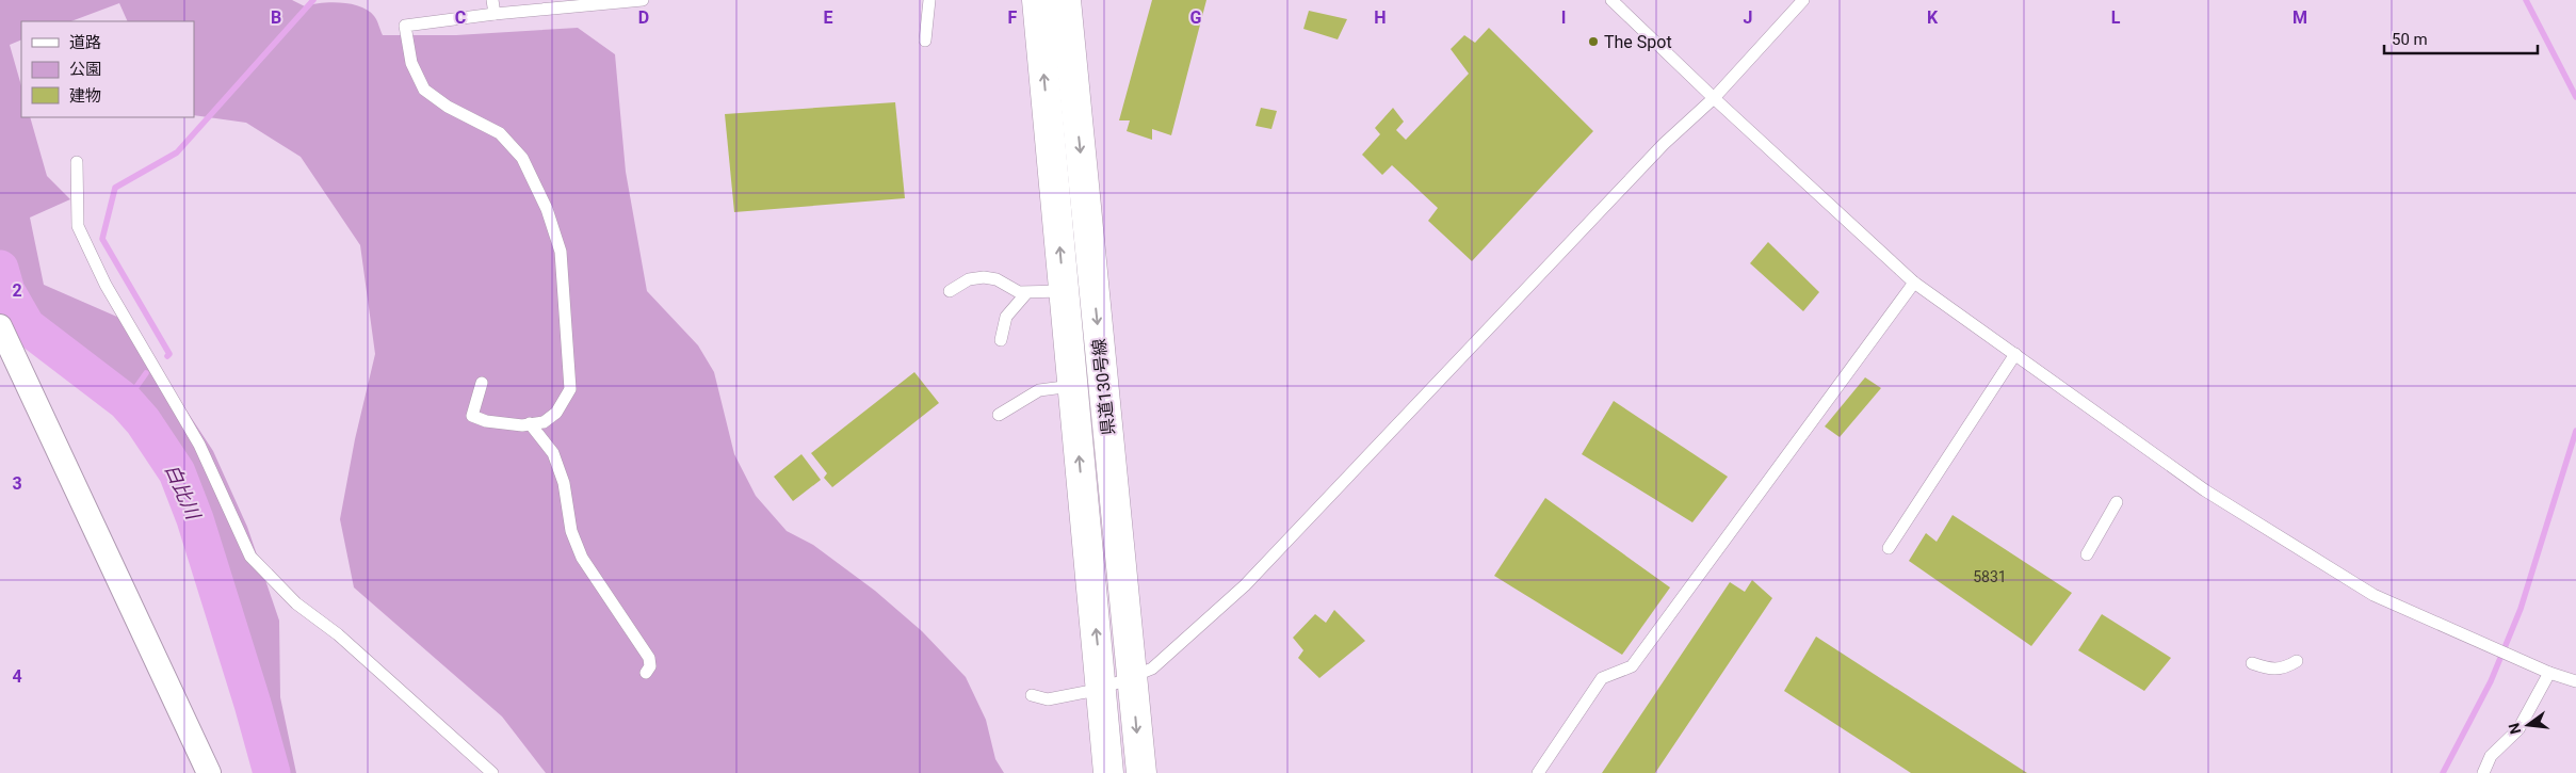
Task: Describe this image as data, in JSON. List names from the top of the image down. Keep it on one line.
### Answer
{"streets":{"main road":["県道130号線"]},"water":["白比川"],"places":["The Spot"],"house_numbers":["5831"],"legend":["道路","公園","建物"],"scale_bar":"50 m","north":"left","grid":{"columns":["B","C","D","E","F","G","H","I","J","K","L","M"],"rows":["2","3","4"]}}
